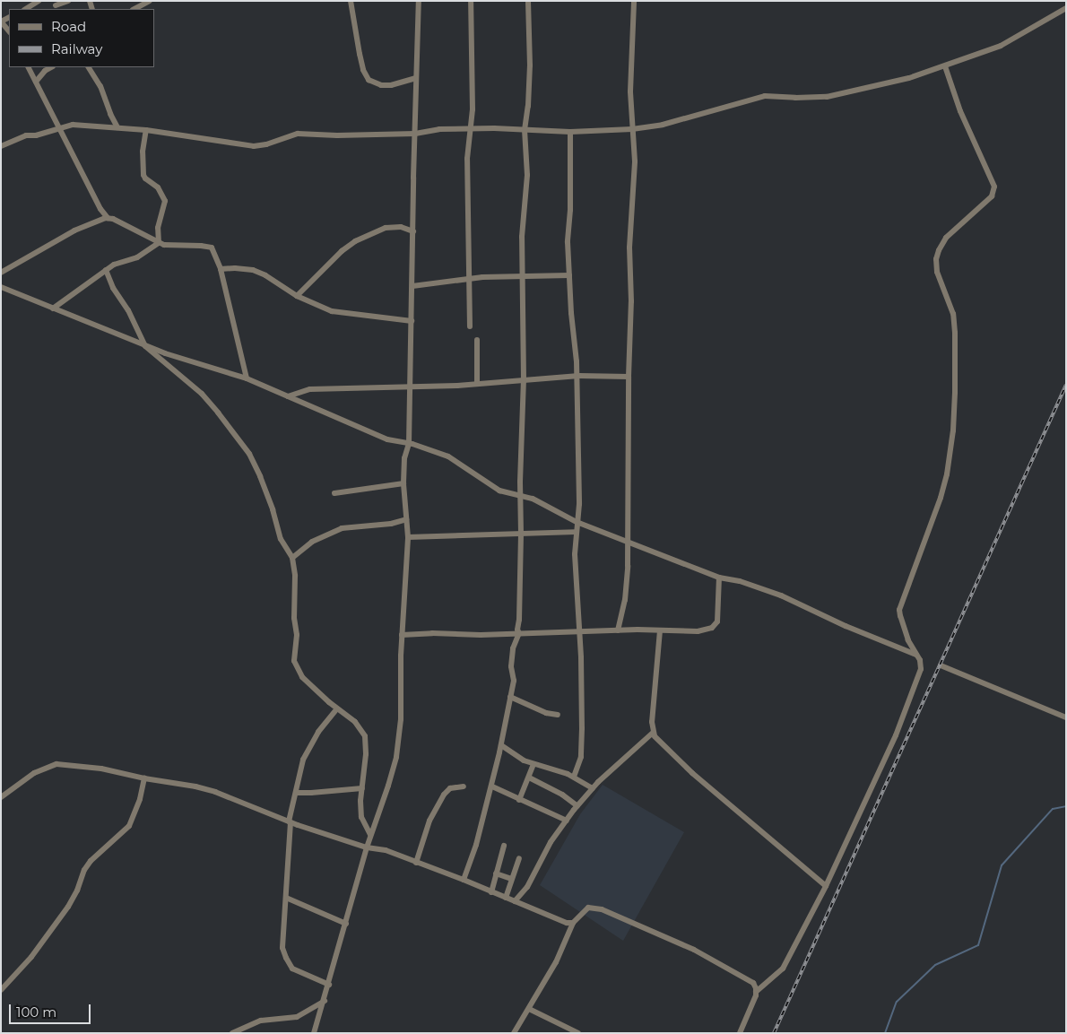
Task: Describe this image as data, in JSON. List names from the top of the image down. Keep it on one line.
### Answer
{"legend":["Road","Railway"],"scale_bar":"100 m"}
